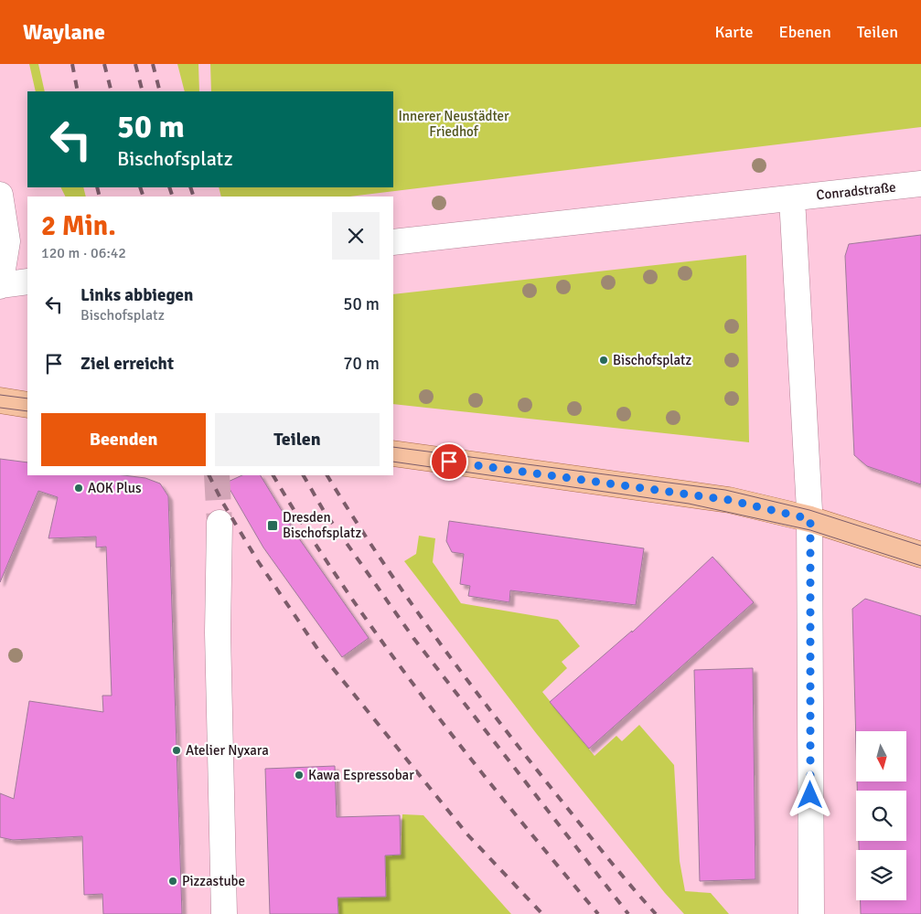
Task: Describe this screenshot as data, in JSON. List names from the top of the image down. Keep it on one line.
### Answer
{"streets":{"street":["Conradstraße"]},"parks":["Innerer Neustädter Friedhof"],"places":{"other":["Bischofsplatz","AOK Plus","Atelier Nyxara","Kawa Espressobar","Pizzastube"],"transit":["Dresden Bischofsplatz"]},"north":"bottom","page":{"header":"Waylane","nav":["Karte","Ebenen","Teilen"],"turn":["50 m","Bischofsplatz"],"heading":["2 Min.","120 m · 06:42"],"list":[{"name":"Links abbiegen","note":"Bischofsplatz","value":"50 m"},{"name":"Ziel erreicht","value":"70 m"}],"buttons":["Beenden","Teilen"]}}
